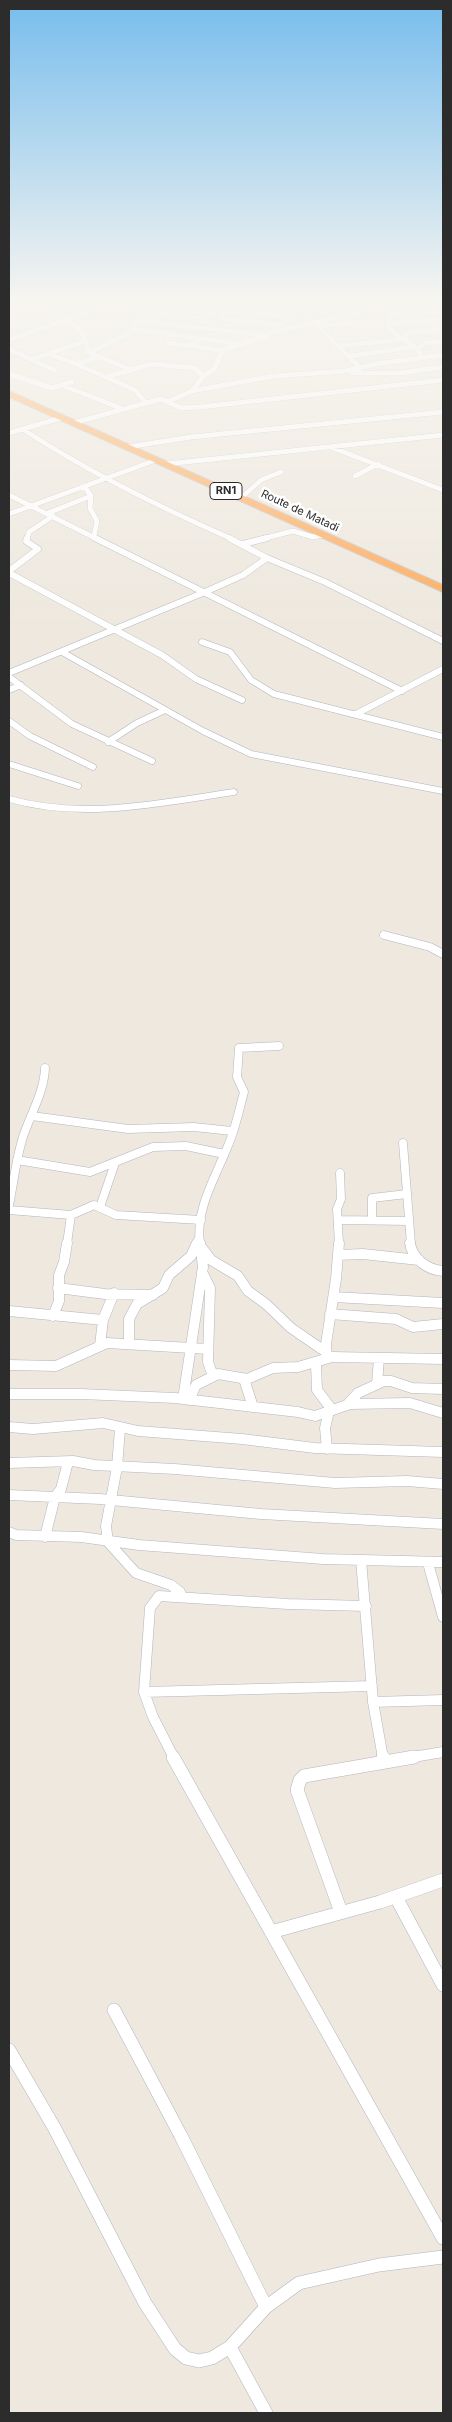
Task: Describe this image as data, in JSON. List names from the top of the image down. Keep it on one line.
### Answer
{"streets":{"highway":["RN1","Route de Matadi"]}}
